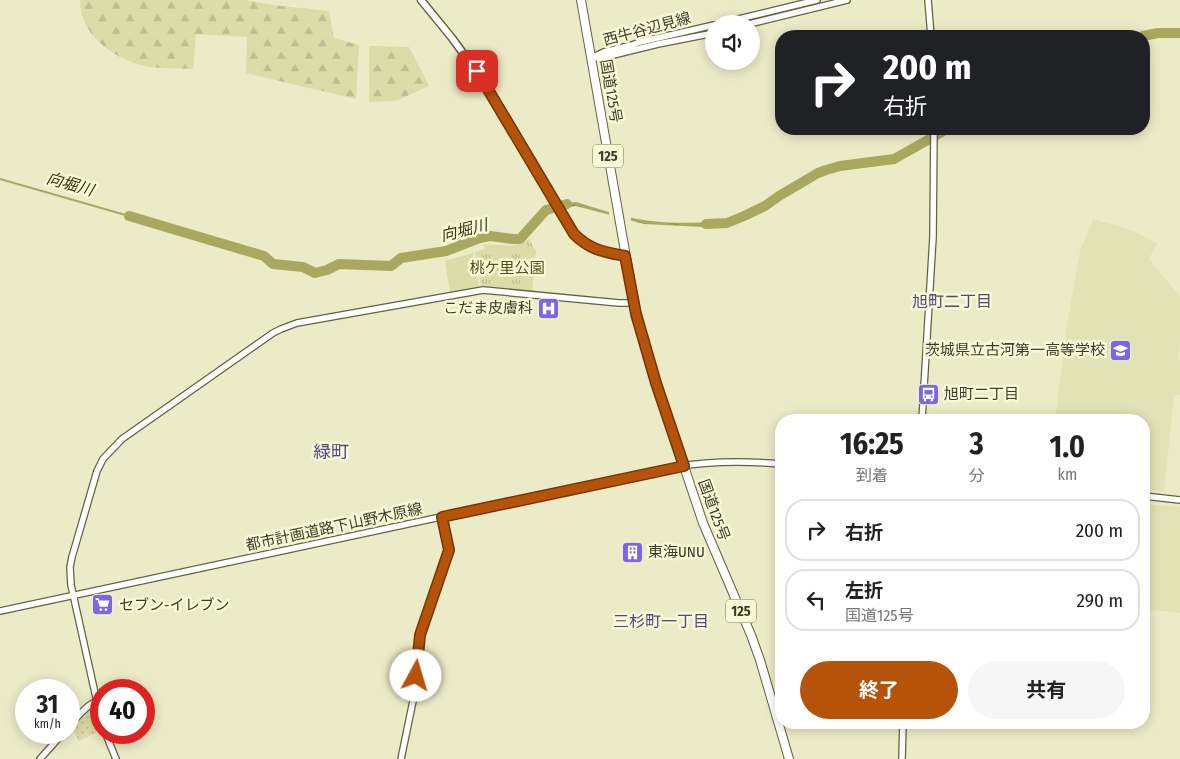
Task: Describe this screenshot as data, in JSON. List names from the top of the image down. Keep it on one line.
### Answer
{"streets":{"highway":["国道125号","125"],"street":["西牛谷辺見線","都市計画道路下山野木原線"]},"crossings":[["西牛谷辺見線","国道125号"],["国道125号","都市計画道路下山野木原線"]],"districts":["旭町二丁目","緑町","三杉町一丁目"],"water":["向堀川"],"parks":["桃ケ里公園"],"places":{"hospital":["こだま皮膚科"],"school or university":["茨城県立古河第一高等学校"],"bus stop":["旭町二丁目"],"building":["東海UNU"],"supermarket":["セブン-イレブン"]},"page":{"turn":["200 m","右折"],"eta":["16:25","到着","3","分","1.0","km"],"list":[{"name":"右折","value":"200 m"},{"name":"左折","note":"国道125号","value":"290 m"}],"buttons":["終了","共有"],"speed":"31 km/h","limit":"40"}}
